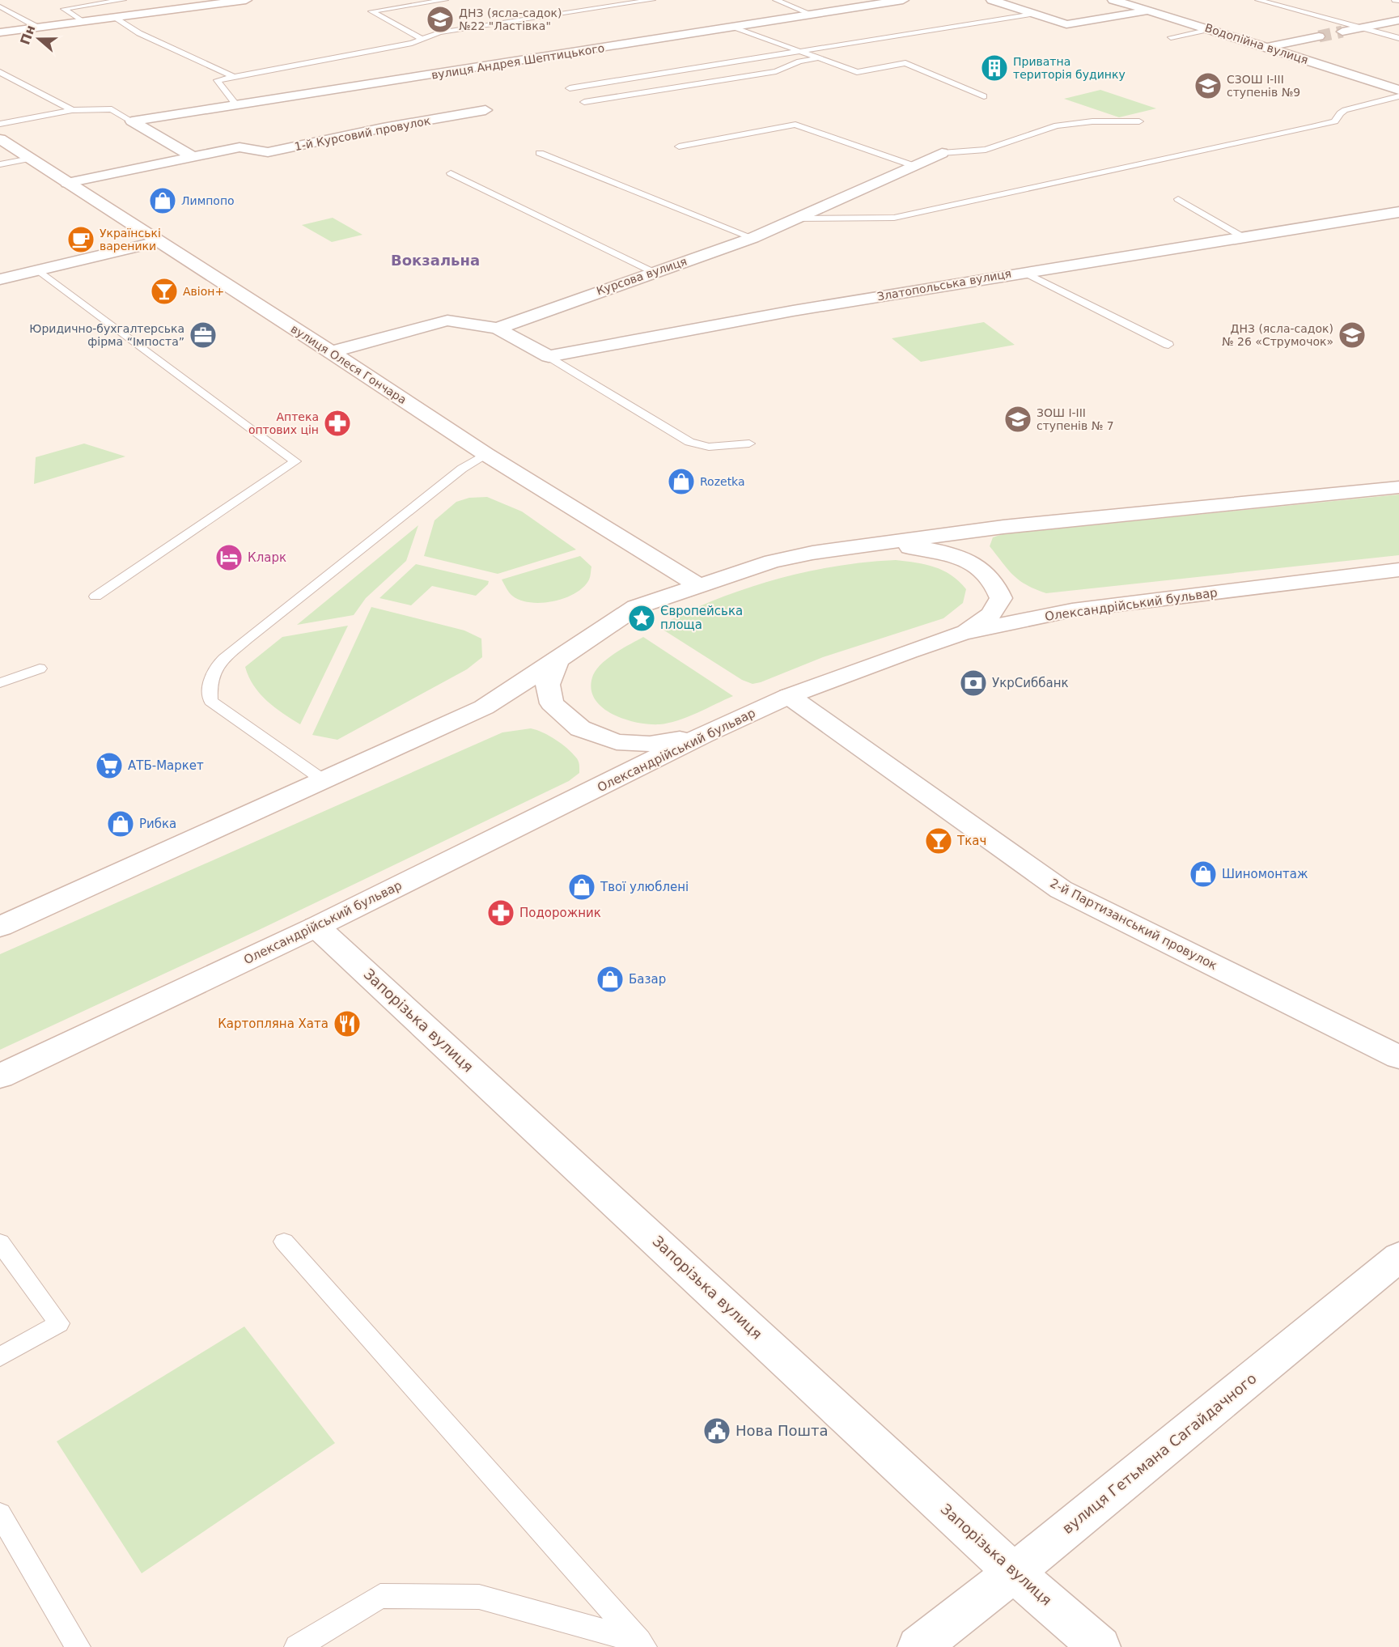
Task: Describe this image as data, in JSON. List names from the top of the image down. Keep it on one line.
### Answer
{"streets":{"street":["Водопійна вулиця","вулиця Андрея Шептицького","1-й Курсовий провулок","Курсова вулиця","Златопольська вулиця","вулиця Олеся Гончара","Олександрійський бульвар","2-й Партизанський провулок","Запорізька вулиця","вулиця Гетьмана Сагайдачного"]},"crossings":[["Курсова вулиця","вулиця Олеся Гончара"],["Олександрійський бульвар","2-й Партизанський провулок"],["Олександрійський бульвар","Запорізька вулиця"],["Запорізька вулиця","вулиця Гетьмана Сагайдачного"]],"districts":["Вокзальна"],"places":{"school or university":["ДНЗ (ясла-садок) №22 \"Ластівка\"","СЗОШ І-ІІІ ступенів №9","ДНЗ (ясла-садок) № 26 «Струмочок»","ЗОШ І-ІІІ ступенів № 7"],"building":["Приватна територія будинку"],"shop":["Лимпопо","Rozetka","Рибка","Шиномонтаж","Твої улюблені","Базар"],"cafe":["Українські вареники"],"bar":["Авіон+","Ткач"],"office":["Юридично-бухгалтерська фірма “Імпоста”"],"pharmacy":["Аптека оптових цін","Подорожник"],"hotel":["Кларк"],"place":["Європейська площа"],"bank":["УкрСиббанк"],"supermarket":["АТБ-Маркет"],"restaurant":["Картопляна Хата"],"public building":["Нова Пошта"]},"north":"left"}
